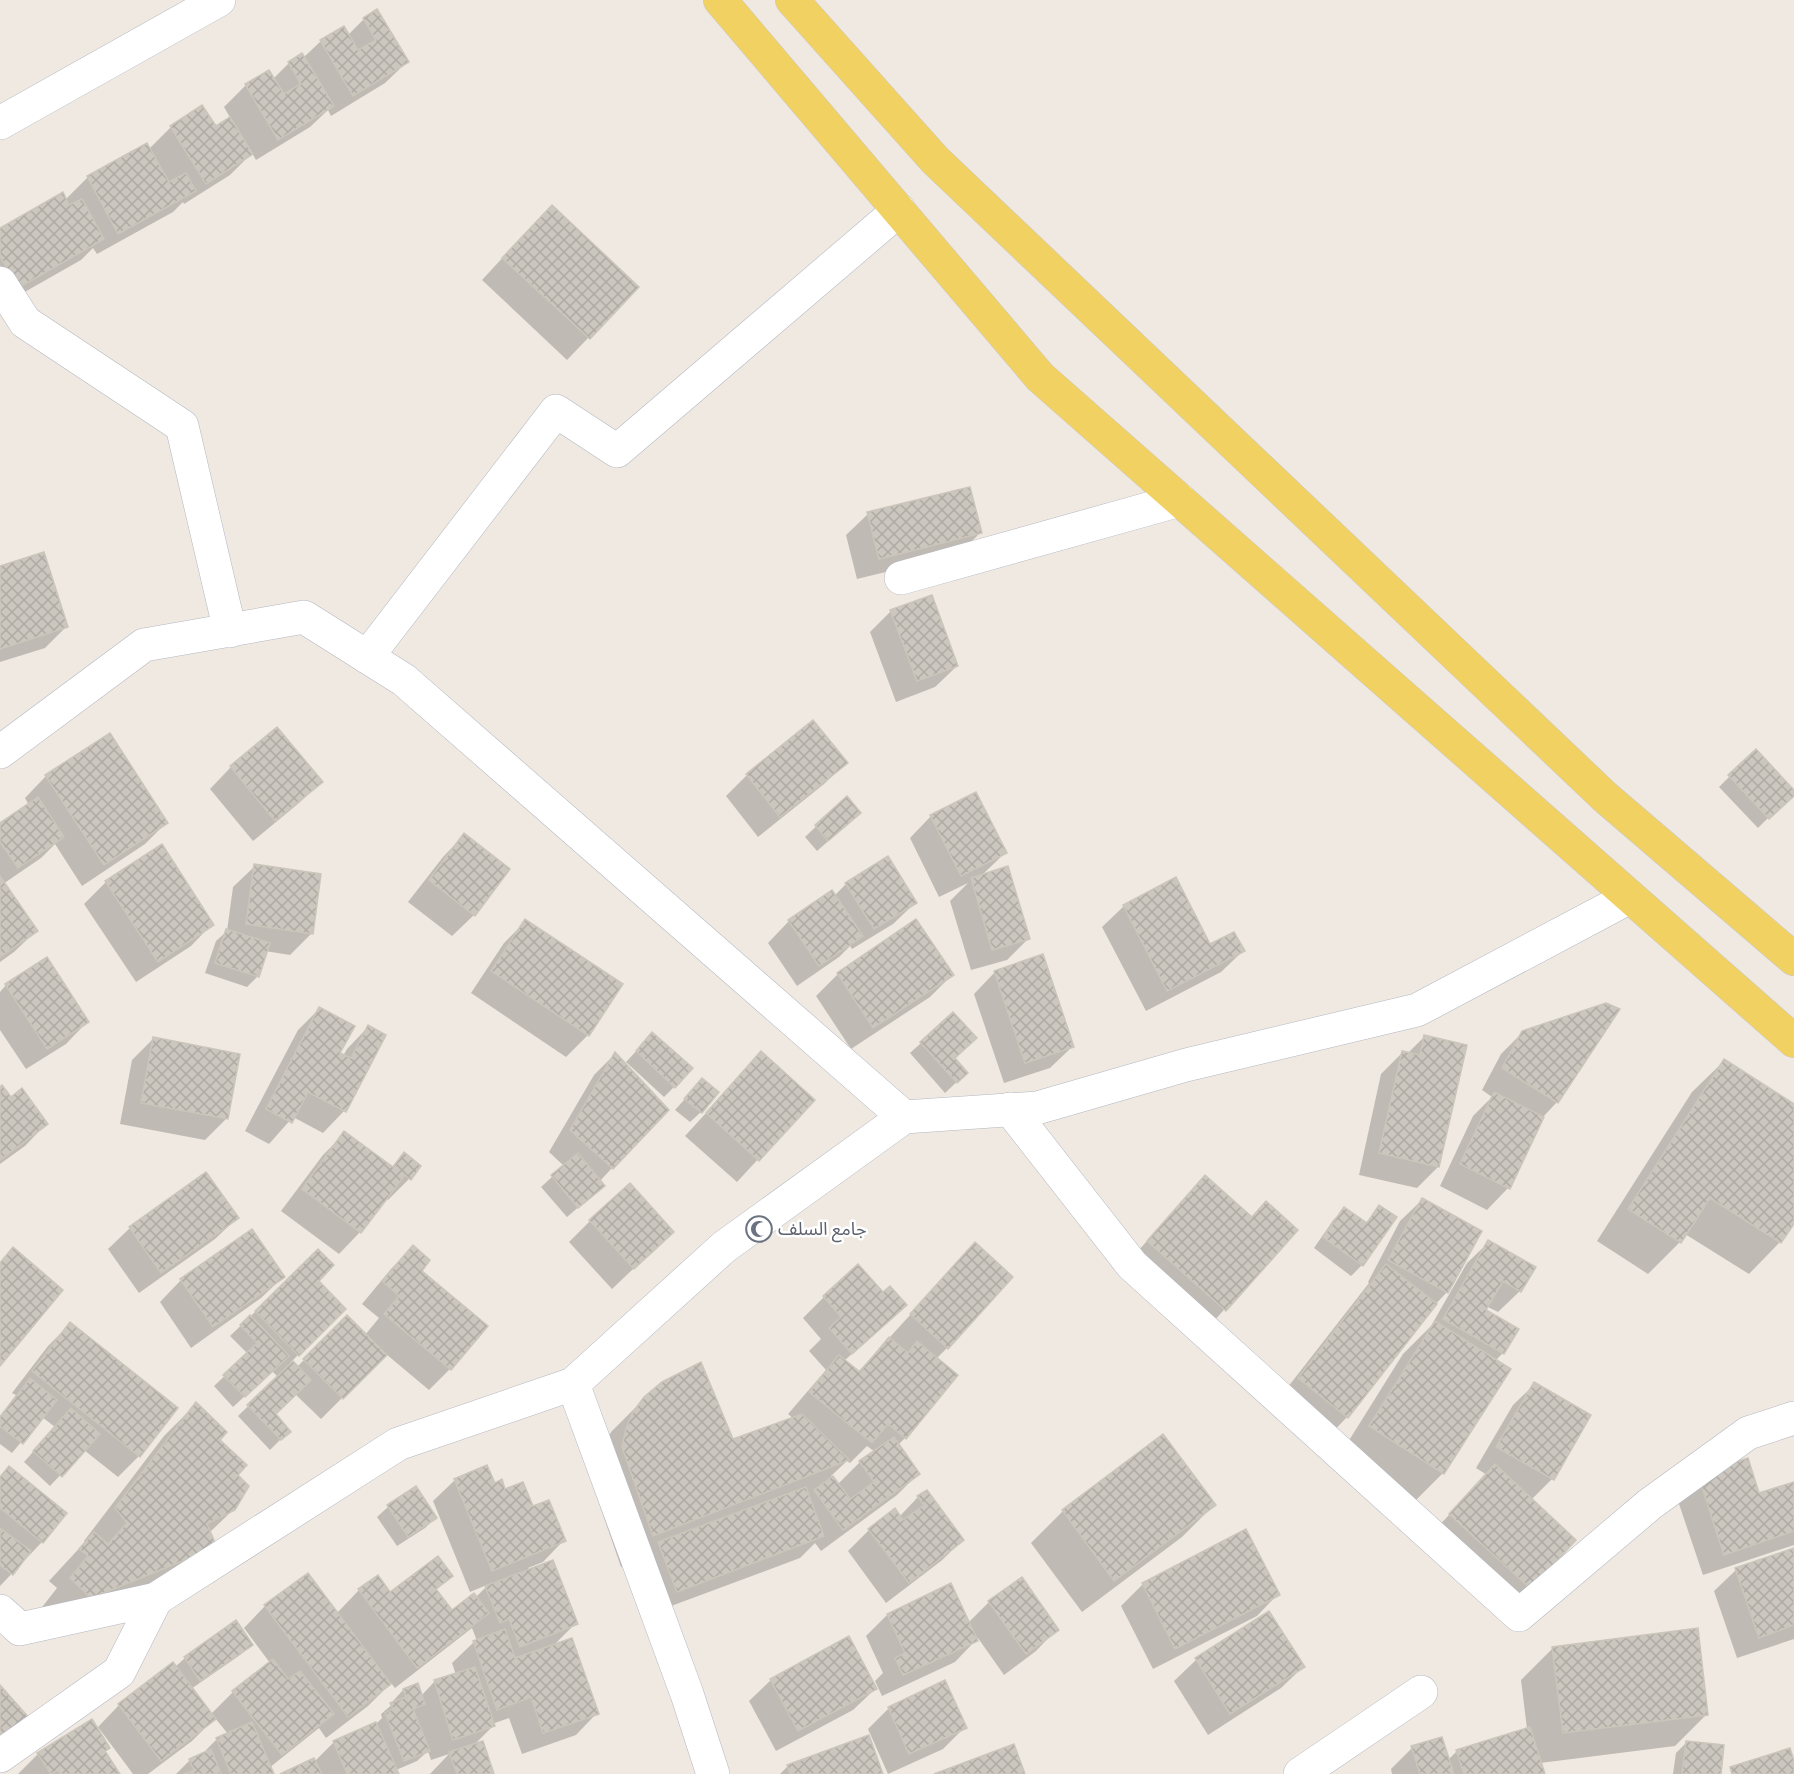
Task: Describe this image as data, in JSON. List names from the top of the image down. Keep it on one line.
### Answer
{"places":{"mosque":["جامع السلف"]}}
